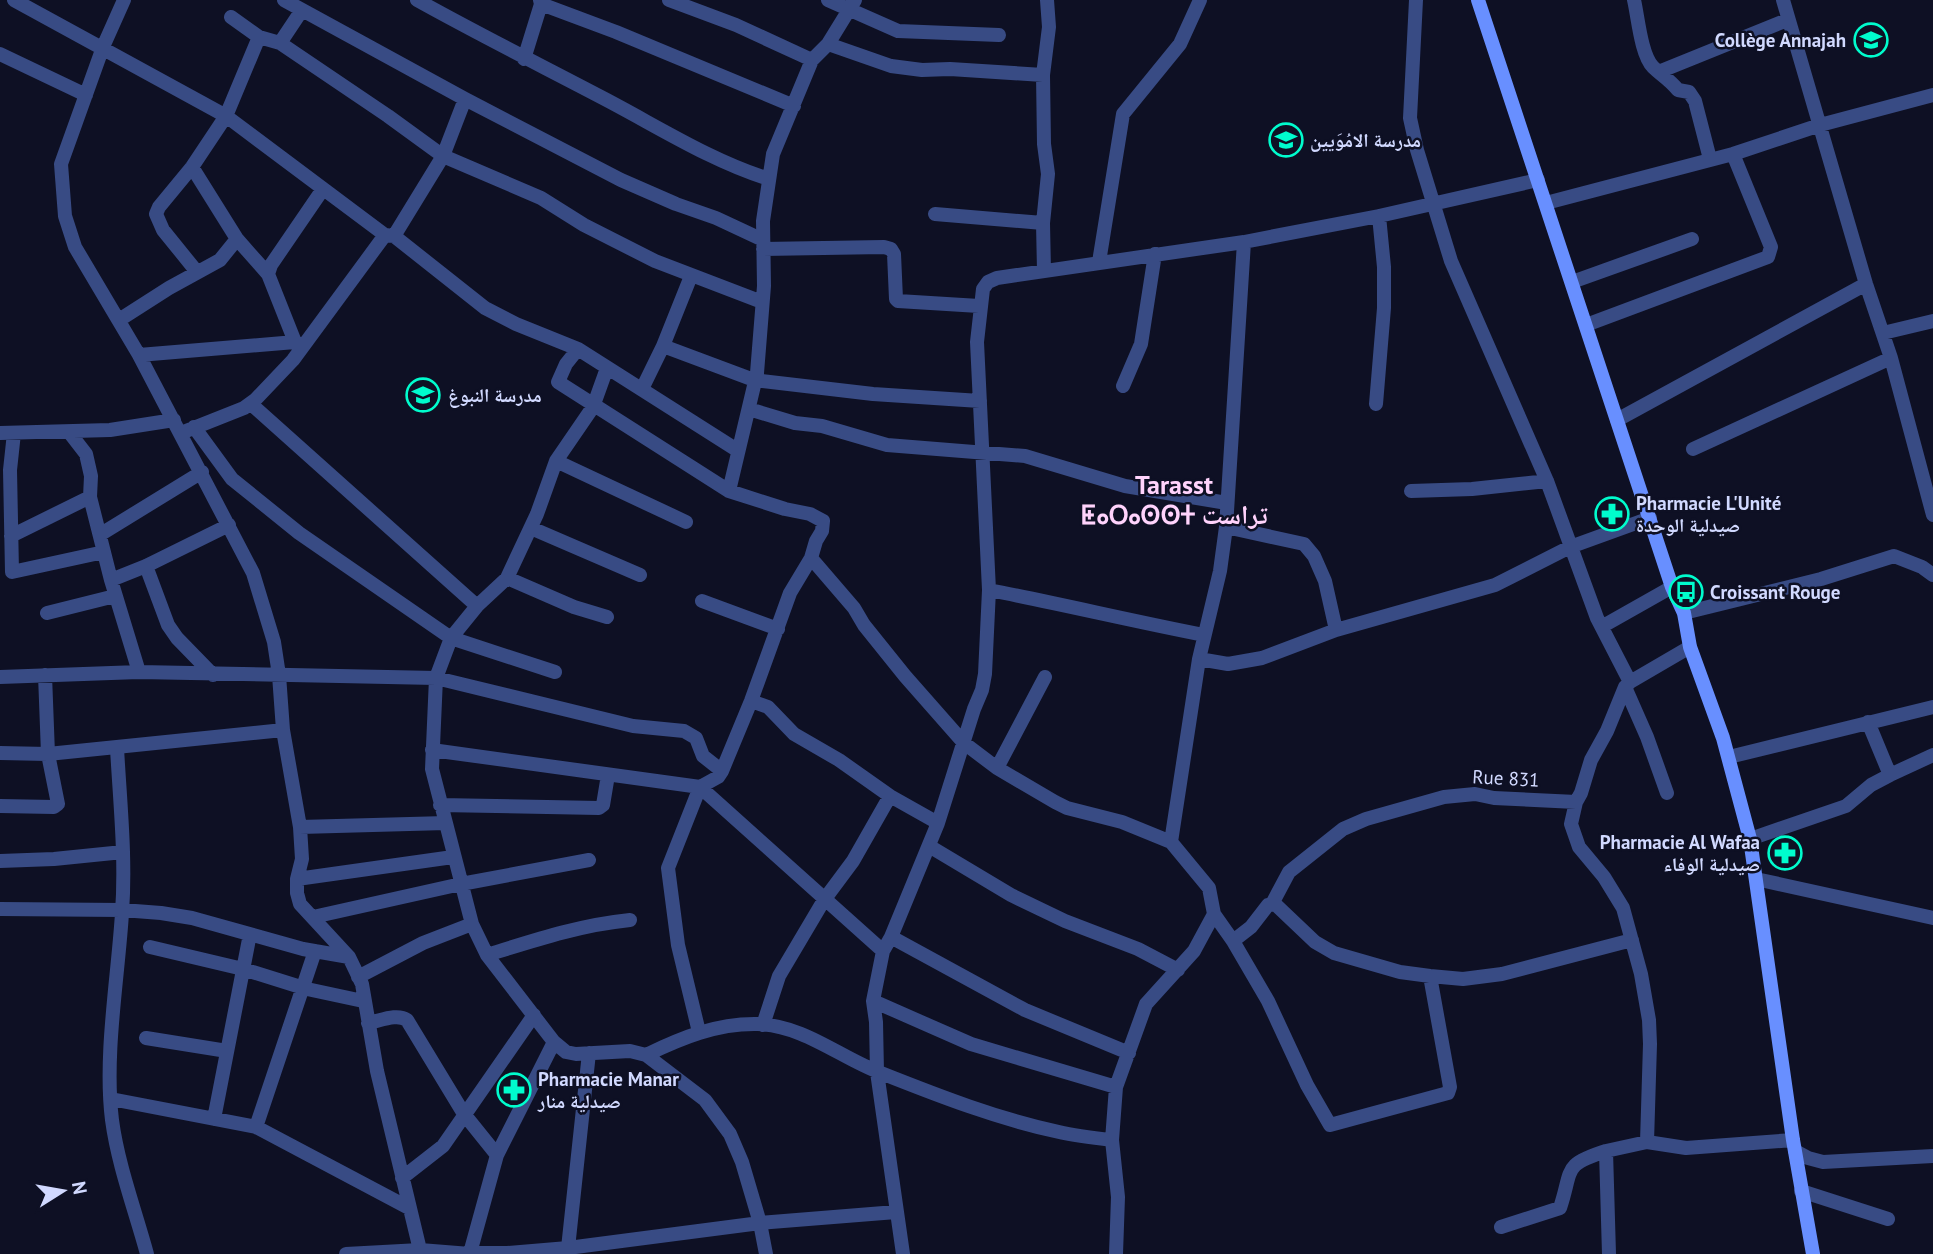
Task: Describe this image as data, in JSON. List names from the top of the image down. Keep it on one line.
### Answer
{"streets":{"street":["Rue 831"]},"districts":["Tarasst ⵟⴰⵔⴰⵙⵙⵜ تراست"],"places":{"school or university":["Collège Annajah","مدرسة الامُوَيين","مدرسة النبوغ"],"pharmacy":["Pharmacie L'Unité صيدلية الوحدة","Pharmacie Al Wafaa صيدلية الوفاء","Pharmacie Manar صيدلية منار"],"bus stop":["Croissant Rouge"]},"north":"right"}
